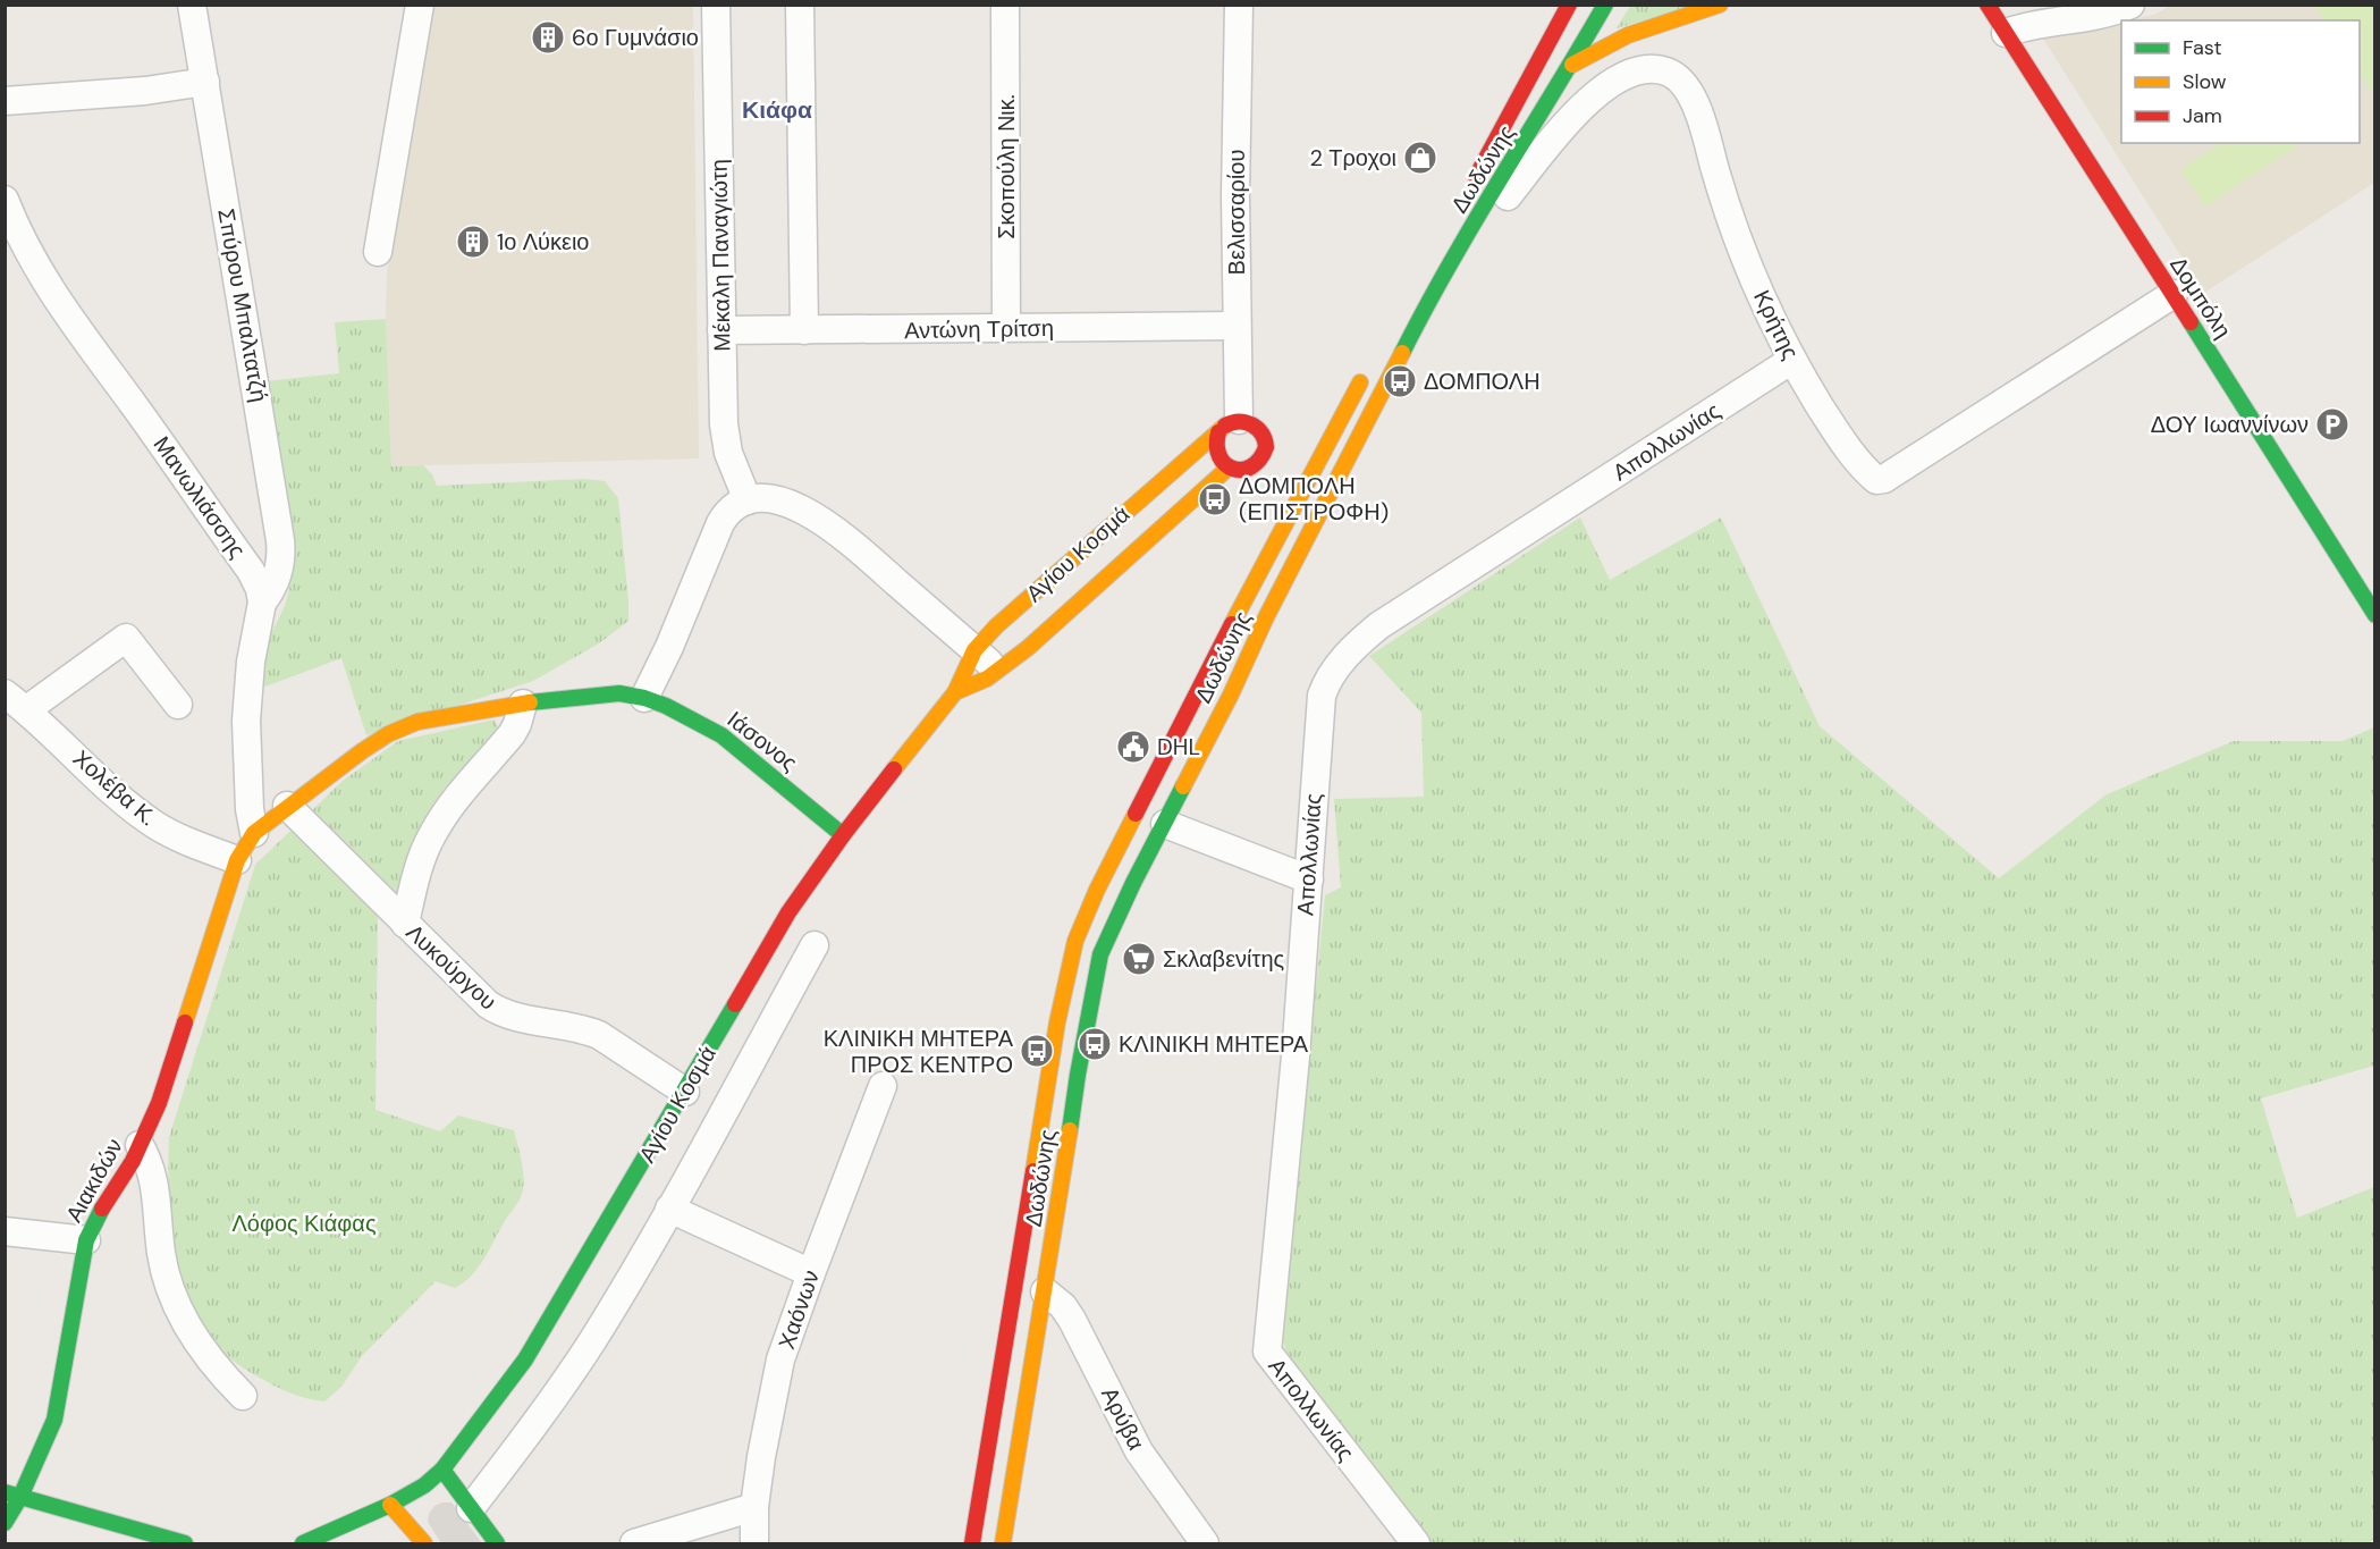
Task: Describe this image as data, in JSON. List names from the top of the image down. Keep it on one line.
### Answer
{"streets":{"main road":["Δωδώνης","Δομπόλη","Αγίου Κοσμά","Ιάσονος","Αιακιδών"],"street":["Σκοπούλη Νικ.","Βελισσαρίου","Μέκαλη Παναγιώτη","Σπύρου Μπαλτατζή","Κρήτης","Αντώνη Τρίτση","Απολλωνίας","Μανωλιάσσης","Χολέβα Κ.","Λυκούργου","Χαόνων","Αρύβα"]},"crossings":[["Σκοπούλη Νικ.","Αντώνη Τρίτση"],["Δωδώνης","Κρήτης"],["Δωδώνης","Αρύβα"],["Βελισσαρίου","Αντώνη Τρίτση"],["Βελισσαρίου","Αγίου Κοσμά"],["Μέκαλη Παναγιώτη","Αντώνη Τρίτση"],["Δομπόλη","Κρήτης"],["Σπύρου Μπαλτατζή","Μανωλιάσσης"],["Κρήτης","Απολλωνίας"],["Αγίου Κοσμά","Ιάσονος"],["Αγίου Κοσμά","Λυκούργου"],["Ιάσονος","Αιακιδών"],["Χολέβα Κ.","Αιακιδών"],["Λυκούργου","Αιακιδών"]],"districts":["Κιάφα"],"parks":["Λόφος Κιάφας"],"places":{"building":["6ο Γυμνάσιο","1ο Λύκειο"],"shop":["2 Τροχοι"],"bus stop":["ΔΟΜΠΟΛΗ","ΔΟΜΠΟΛΗ (ΕΠΙΣΤΡΟΦΗ)","ΚΛΙΝΙΚΗ ΜΗΤΕΡΑ","ΚΛΙΝΙΚΗ ΜΗΤΕΡΑ ΠΡΟΣ ΚΕΝΤΡΟ"],"parking":["ΔΟΥ Ιωαννίνων"],"public building":["DHL"],"supermarket":["Σκλαβενίτης"]},"legend":["Fast","Slow","Jam"]}
